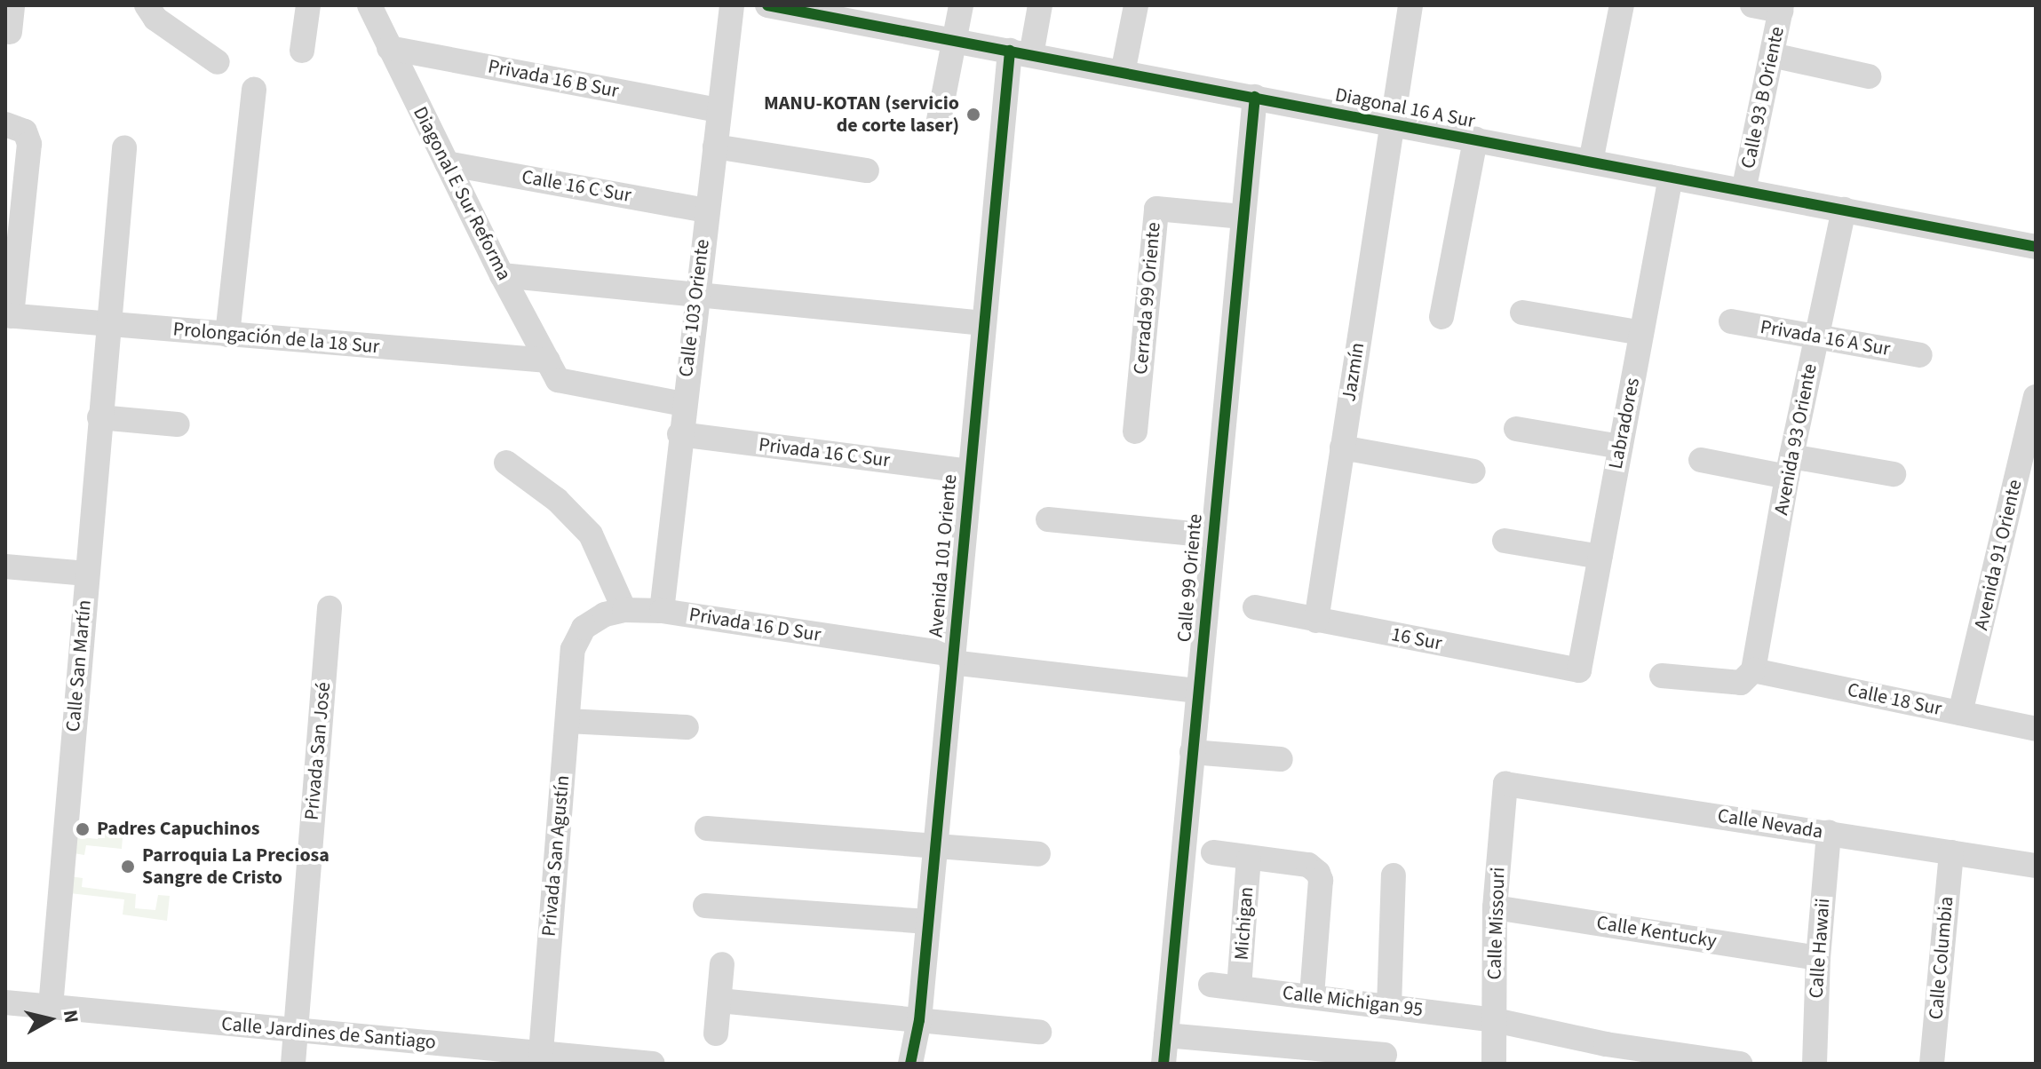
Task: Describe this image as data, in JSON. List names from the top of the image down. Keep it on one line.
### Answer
{"streets":{"street":["Privada 16 B Sur","Calle 93 B Oriente","Diagonal 16 A Sur","Calle 16 C Sur","Diagonal E Sur Reforma","Cerrada 99 Oriente","Calle 103 Oriente","Prolongación de la 18 Sur","Privada 16 A Sur","Jazmín","Labradores","Avenida 93 Oriente","Privada 16 C Sur","Avenida 91 Oriente","Avenida 101 Oriente","Calle 99 Oriente","Privada 16 D Sur","16 Sur","Calle San Martín","Calle 18 Sur","Privada San José","Calle Nevada","Privada San Agustín","Michigan","Calle Missouri","Calle Kentucky","Calle Hawaii","Calle Columbia","Calle Michigan 95","Calle Jardines de Santiago"]},"crossings":[["Privada 16 B Sur","Diagonal E Sur Reforma"],["Privada 16 B Sur","Calle 103 Oriente"],["Calle 93 B Oriente","Diagonal 16 A Sur"],["Diagonal 16 A Sur","Jazmín"],["Diagonal 16 A Sur","Labradores"],["Diagonal 16 A Sur","Avenida 93 Oriente"],["Diagonal 16 A Sur","Avenida 101 Oriente"],["Diagonal 16 A Sur","Calle 99 Oriente"],["Calle 16 C Sur","Diagonal E Sur Reforma"],["Calle 16 C Sur","Calle 103 Oriente"],["Diagonal E Sur Reforma","Prolongación de la 18 Sur"],["Cerrada 99 Oriente","Calle 99 Oriente"],["Calle 103 Oriente","Prolongación de la 18 Sur"],["Calle 103 Oriente","Privada 16 C Sur"],["Calle 103 Oriente","Privada 16 D Sur"],["Prolongación de la 18 Sur","Calle San Martín"],["Privada 16 A Sur","Avenida 93 Oriente"],["Jazmín","16 Sur"],["Labradores","16 Sur"],["Avenida 93 Oriente","Calle 18 Sur"],["Privada 16 C Sur","Avenida 101 Oriente"],["Avenida 91 Oriente","Calle 18 Sur"],["Avenida 101 Oriente","Privada 16 D Sur"],["Calle 99 Oriente","Privada 16 D Sur"],["Privada 16 D Sur","Privada San Agustín"],["Calle San Martín","Calle Jardines de Santiago"],["Privada San José","Calle Jardines de Santiago"],["Calle Nevada","Calle Missouri"],["Calle Nevada","Calle Hawaii"],["Calle Nevada","Calle Columbia"],["Privada San Agustín","Calle Jardines de Santiago"],["Michigan","Calle Michigan 95"],["Calle Missouri","Calle Kentucky"],["Calle Missouri","Calle Michigan 95"],["Calle Kentucky","Calle Hawaii"]],"places":["MANU-KOTAN (servicio de corte laser)","Padres Capuchinos","Parroquia La Preciosa Sangre de Cristo"],"north":"right"}
